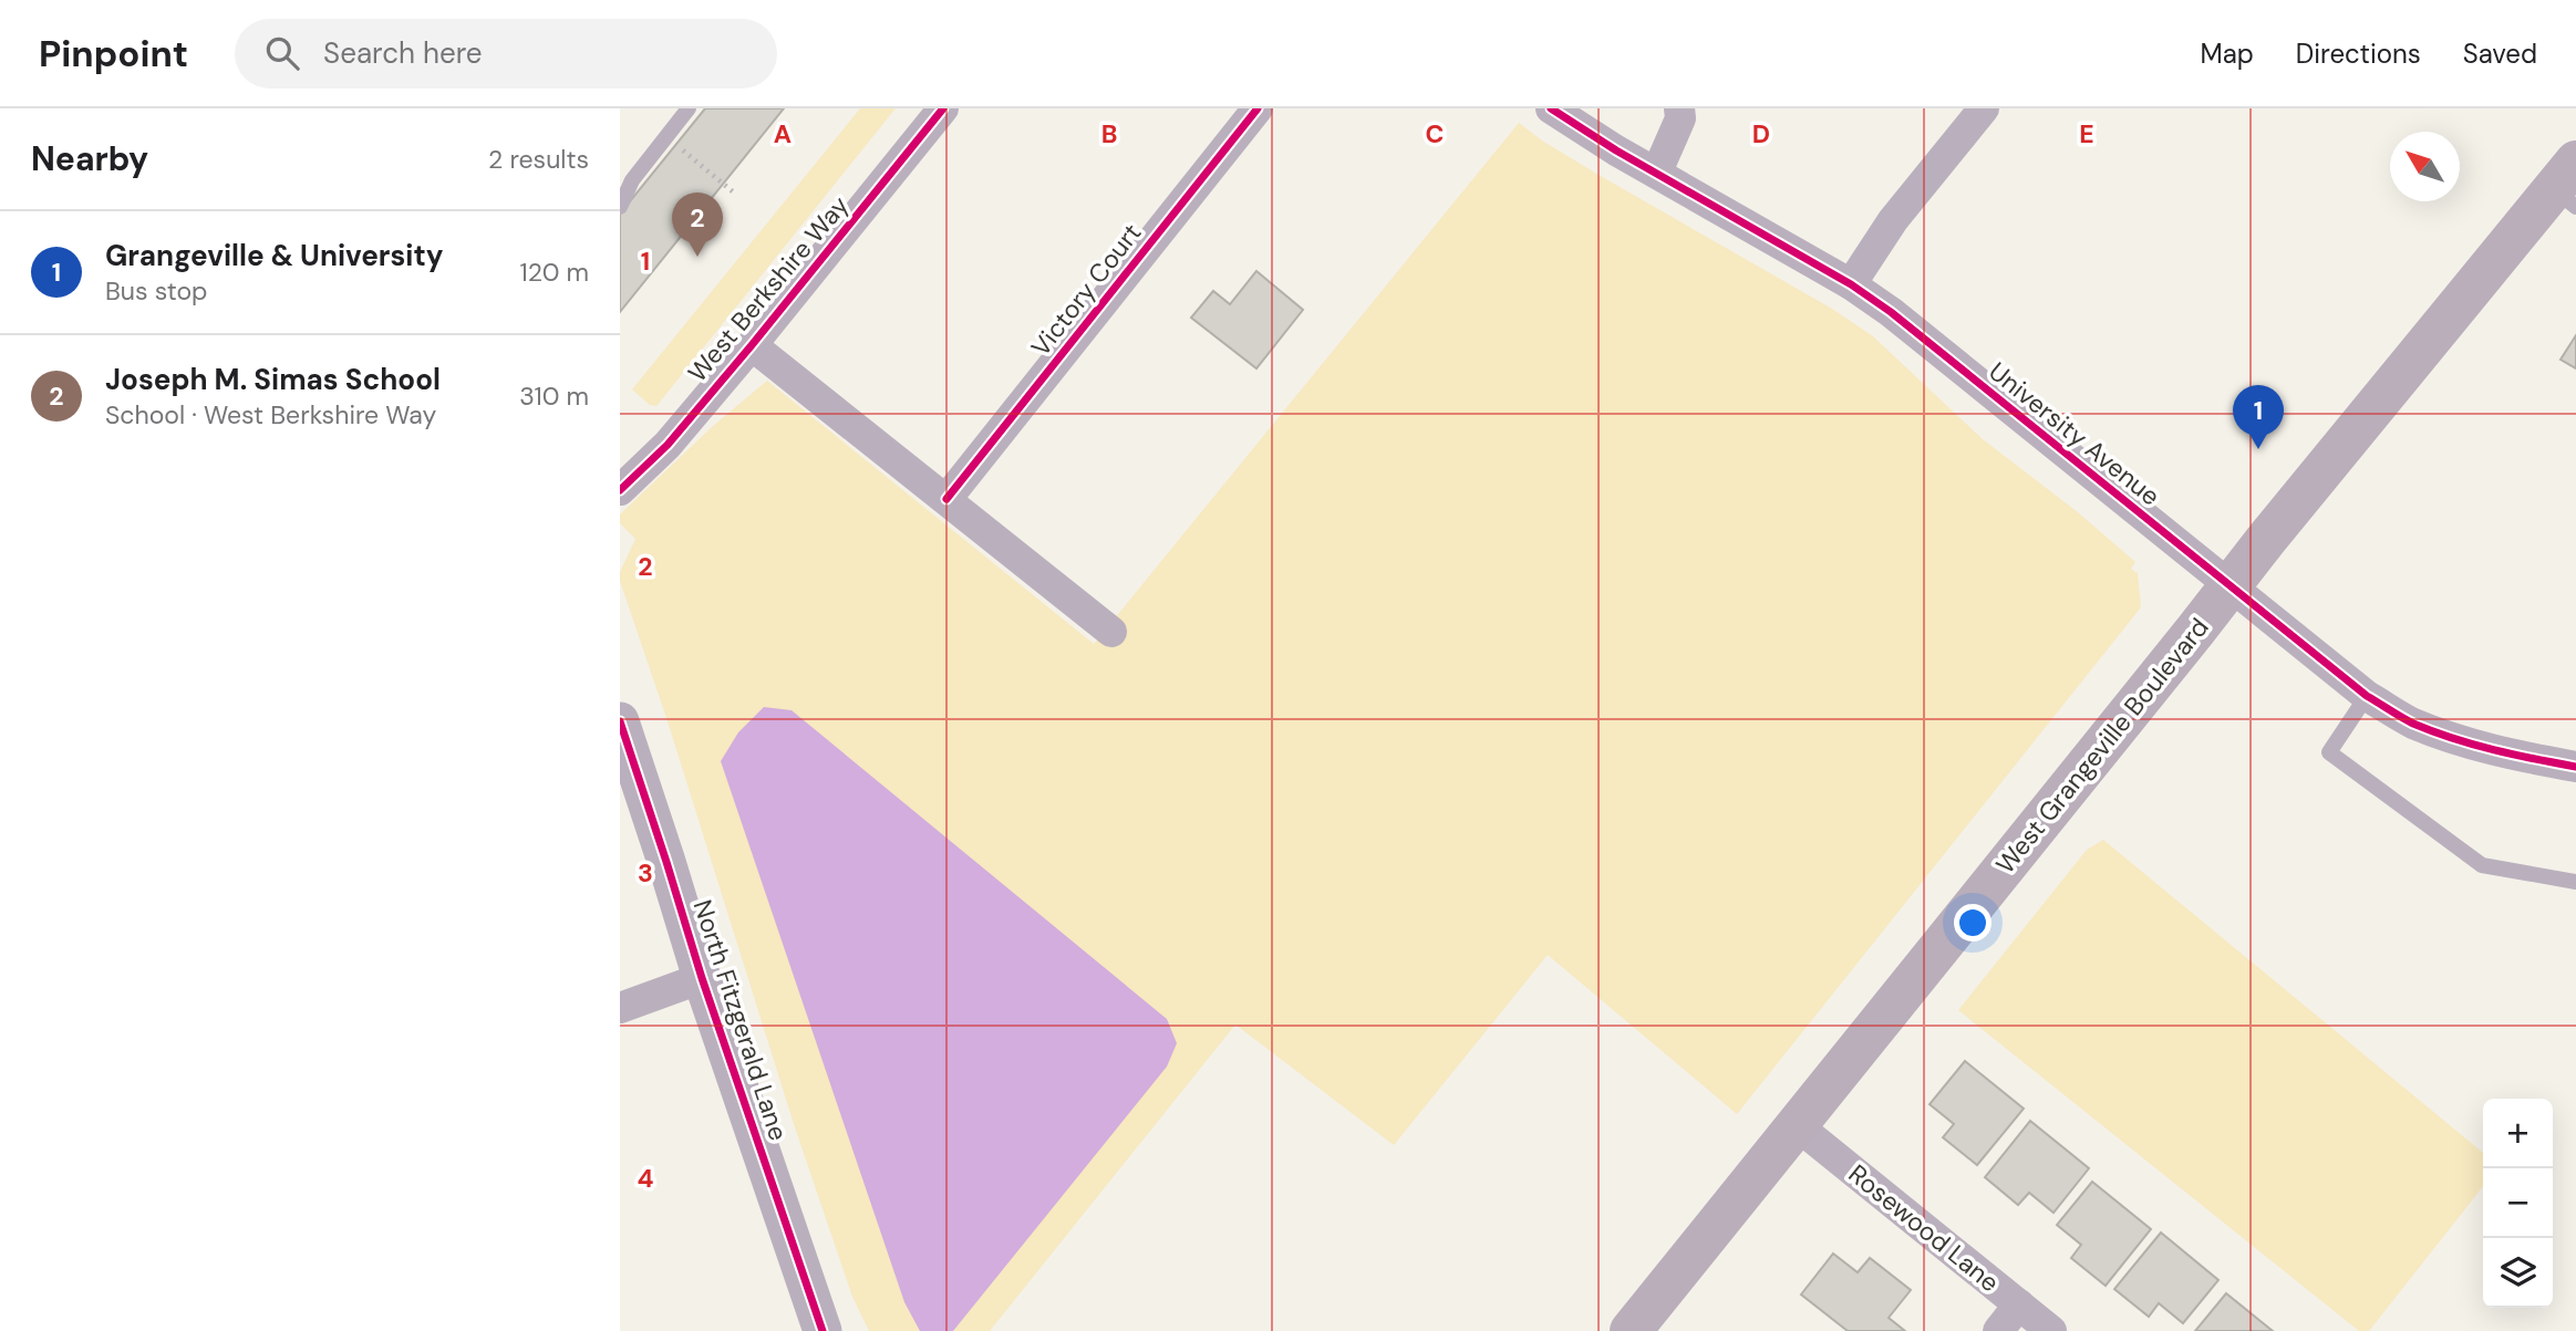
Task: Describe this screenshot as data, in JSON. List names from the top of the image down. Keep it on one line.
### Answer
{"streets":{"main road":["West Grangeville Boulevard"],"street":["West Berkshire Way","Victory Court","University Avenue","North Fitzgerald Lane","Rosewood Lane"]},"crossings":[["University Avenue","West Grangeville Boulevard"],["West Grangeville Boulevard","Rosewood Lane"]],"north":"top left","page":{"header":"Pinpoint","search":"Search here","nav":["Map","Directions","Saved"],"heading":["Nearby","2 results"],"pins":["2","1"],"list":[{"mark":"1","name":"Grangeville & University","note":"Bus stop","value":"120 m"},{"mark":"2","name":"Joseph M. Simas School","note":"School · West Berkshire Way","value":"310 m"}],"map_buttons":["+","−"]},"grid":{"columns":["A","B","C","D","E"],"rows":["1","2","3","4"]}}
